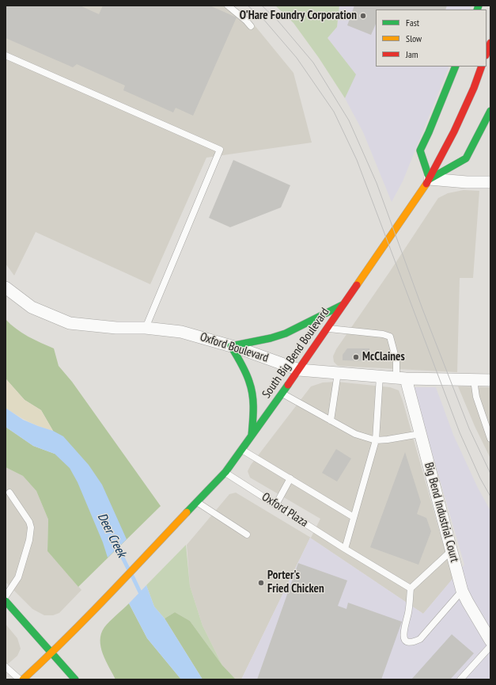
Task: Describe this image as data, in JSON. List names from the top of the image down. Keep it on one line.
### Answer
{"streets":{"main road":["South Big Bend Boulevard"],"street":["Oxford Boulevard","Big Bend Industrial Court"],"lane":["Oxford Plaza"]},"crossings":[["Oxford Boulevard","South Big Bend Boulevard"],["Oxford Boulevard","Big Bend Industrial Court"],["South Big Bend Boulevard","Oxford Plaza"]],"water":["Deer Creek"],"places":["O'Hare Foundry Corporation","McClaines","Porter's Fried Chicken"],"legend":["Fast","Slow","Jam"]}
